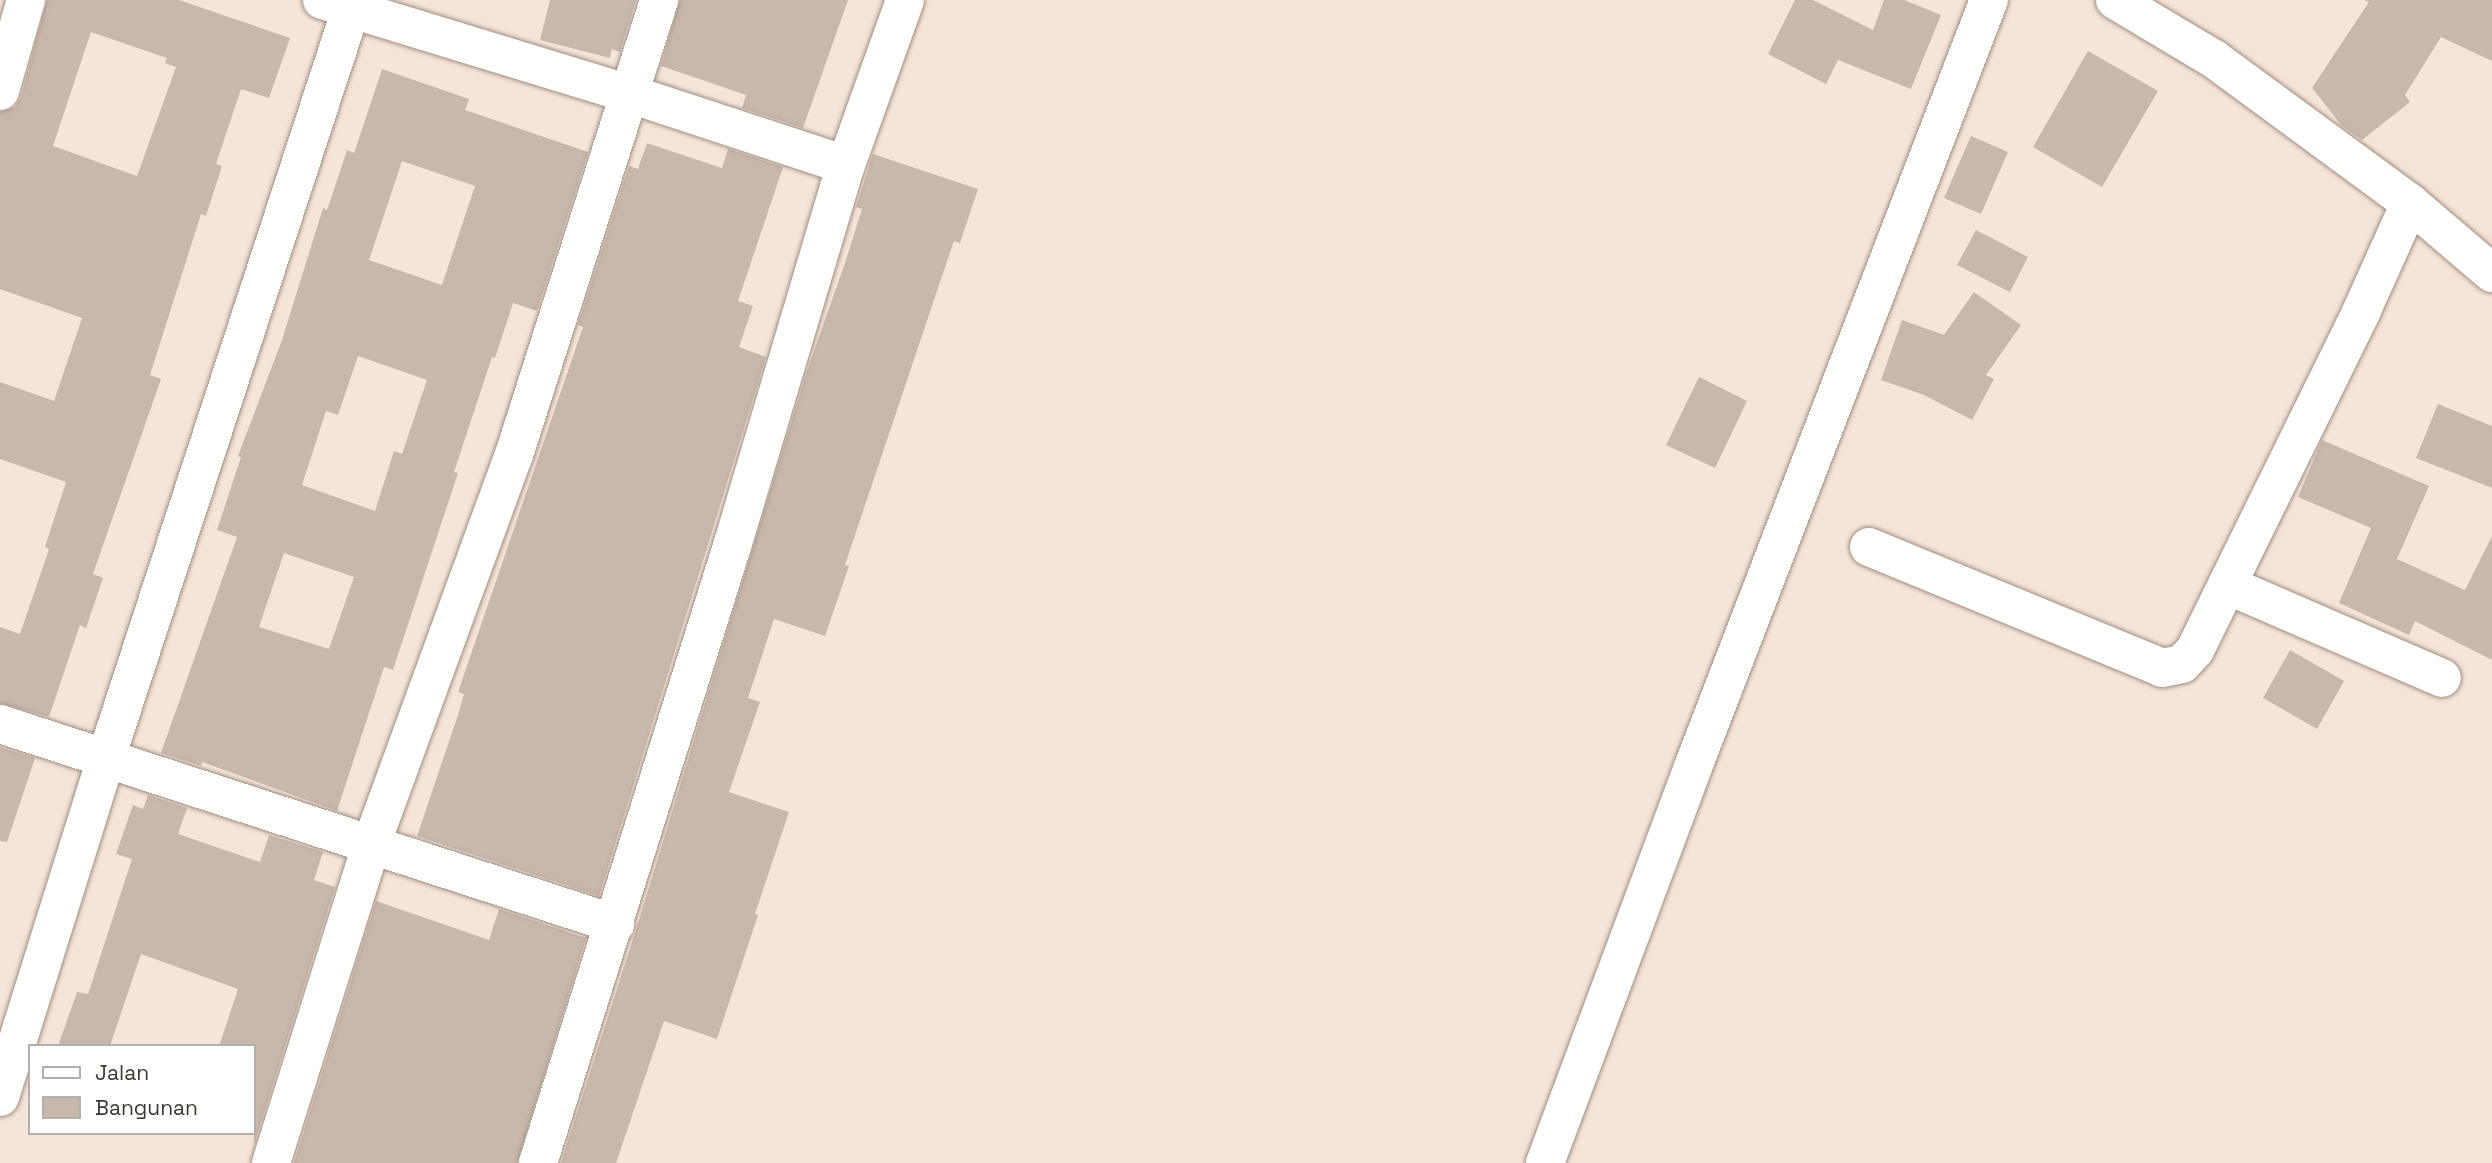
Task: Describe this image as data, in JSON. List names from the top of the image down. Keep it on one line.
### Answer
{"legend":["Jalan","Bangunan"]}
